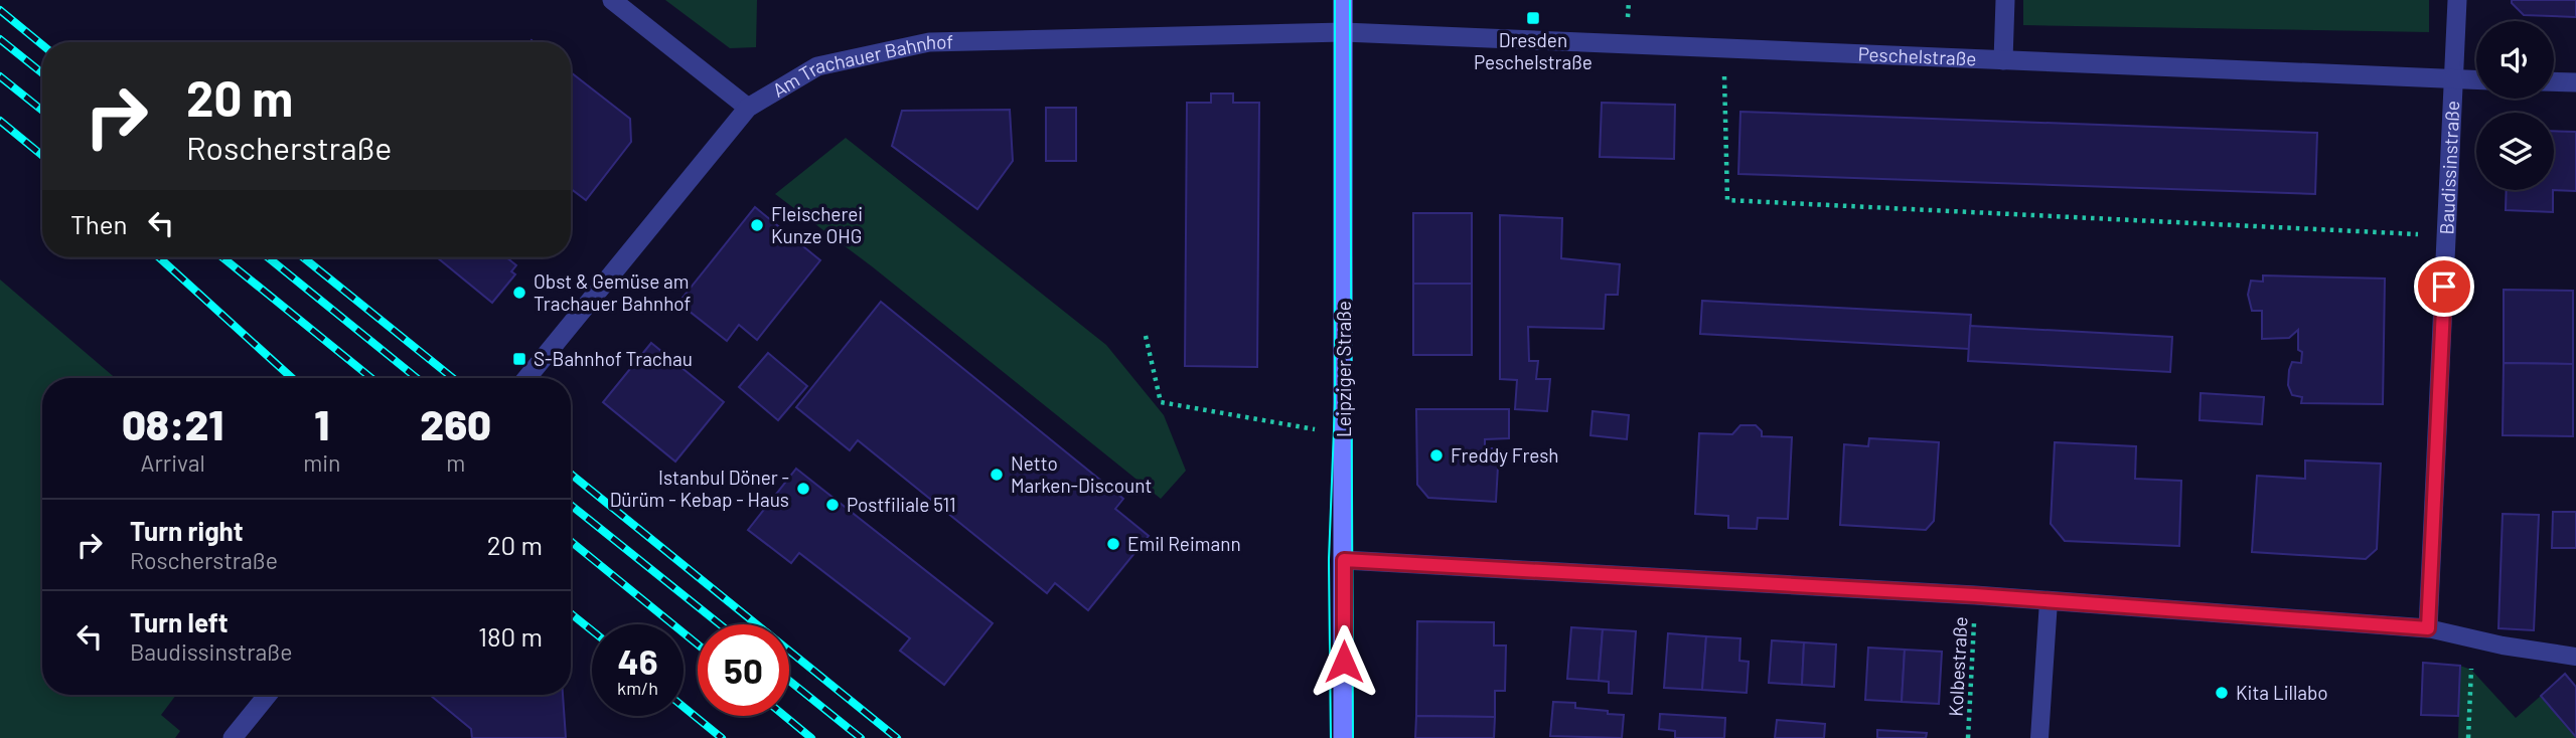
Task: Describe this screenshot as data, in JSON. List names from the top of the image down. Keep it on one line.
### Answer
{"streets":{"main road":["Leipziger Straße"],"street":["Peschelstraße","Am Trachauer Bahnhof","Baudissinstraße"],"path":["Kolbestraße"]},"crossings":[["Peschelstraße","Am Trachauer Bahnhof"],["Peschelstraße","Baudissinstraße"],["Peschelstraße","Leipziger Straße"],["Am Trachauer Bahnhof","Leipziger Straße"]],"places":{"transit":["Dresden Peschelstraße","S-Bahnhof Trachau"],"other":["Fleischerei Kunze OHG","Obst & Gemüse am Trachauer Bahnhof","Freddy Fresh","Netto Marken-Discount","Istanbul Döner - Dürüm - Kebap - Haus","Postfiliale 511","Emil Reimann","Kita Lillabo"]},"page":{"turn":["20 m","Roscherstraße"],"then":"Then","eta":["08:21","Arrival","1","min","260","m"],"list":[{"name":"Turn right","note":"Roscherstraße","value":"20 m"},{"name":"Turn left","note":"Baudissinstraße","value":"180 m"}],"speed":"46 km/h","limit":"50"}}
